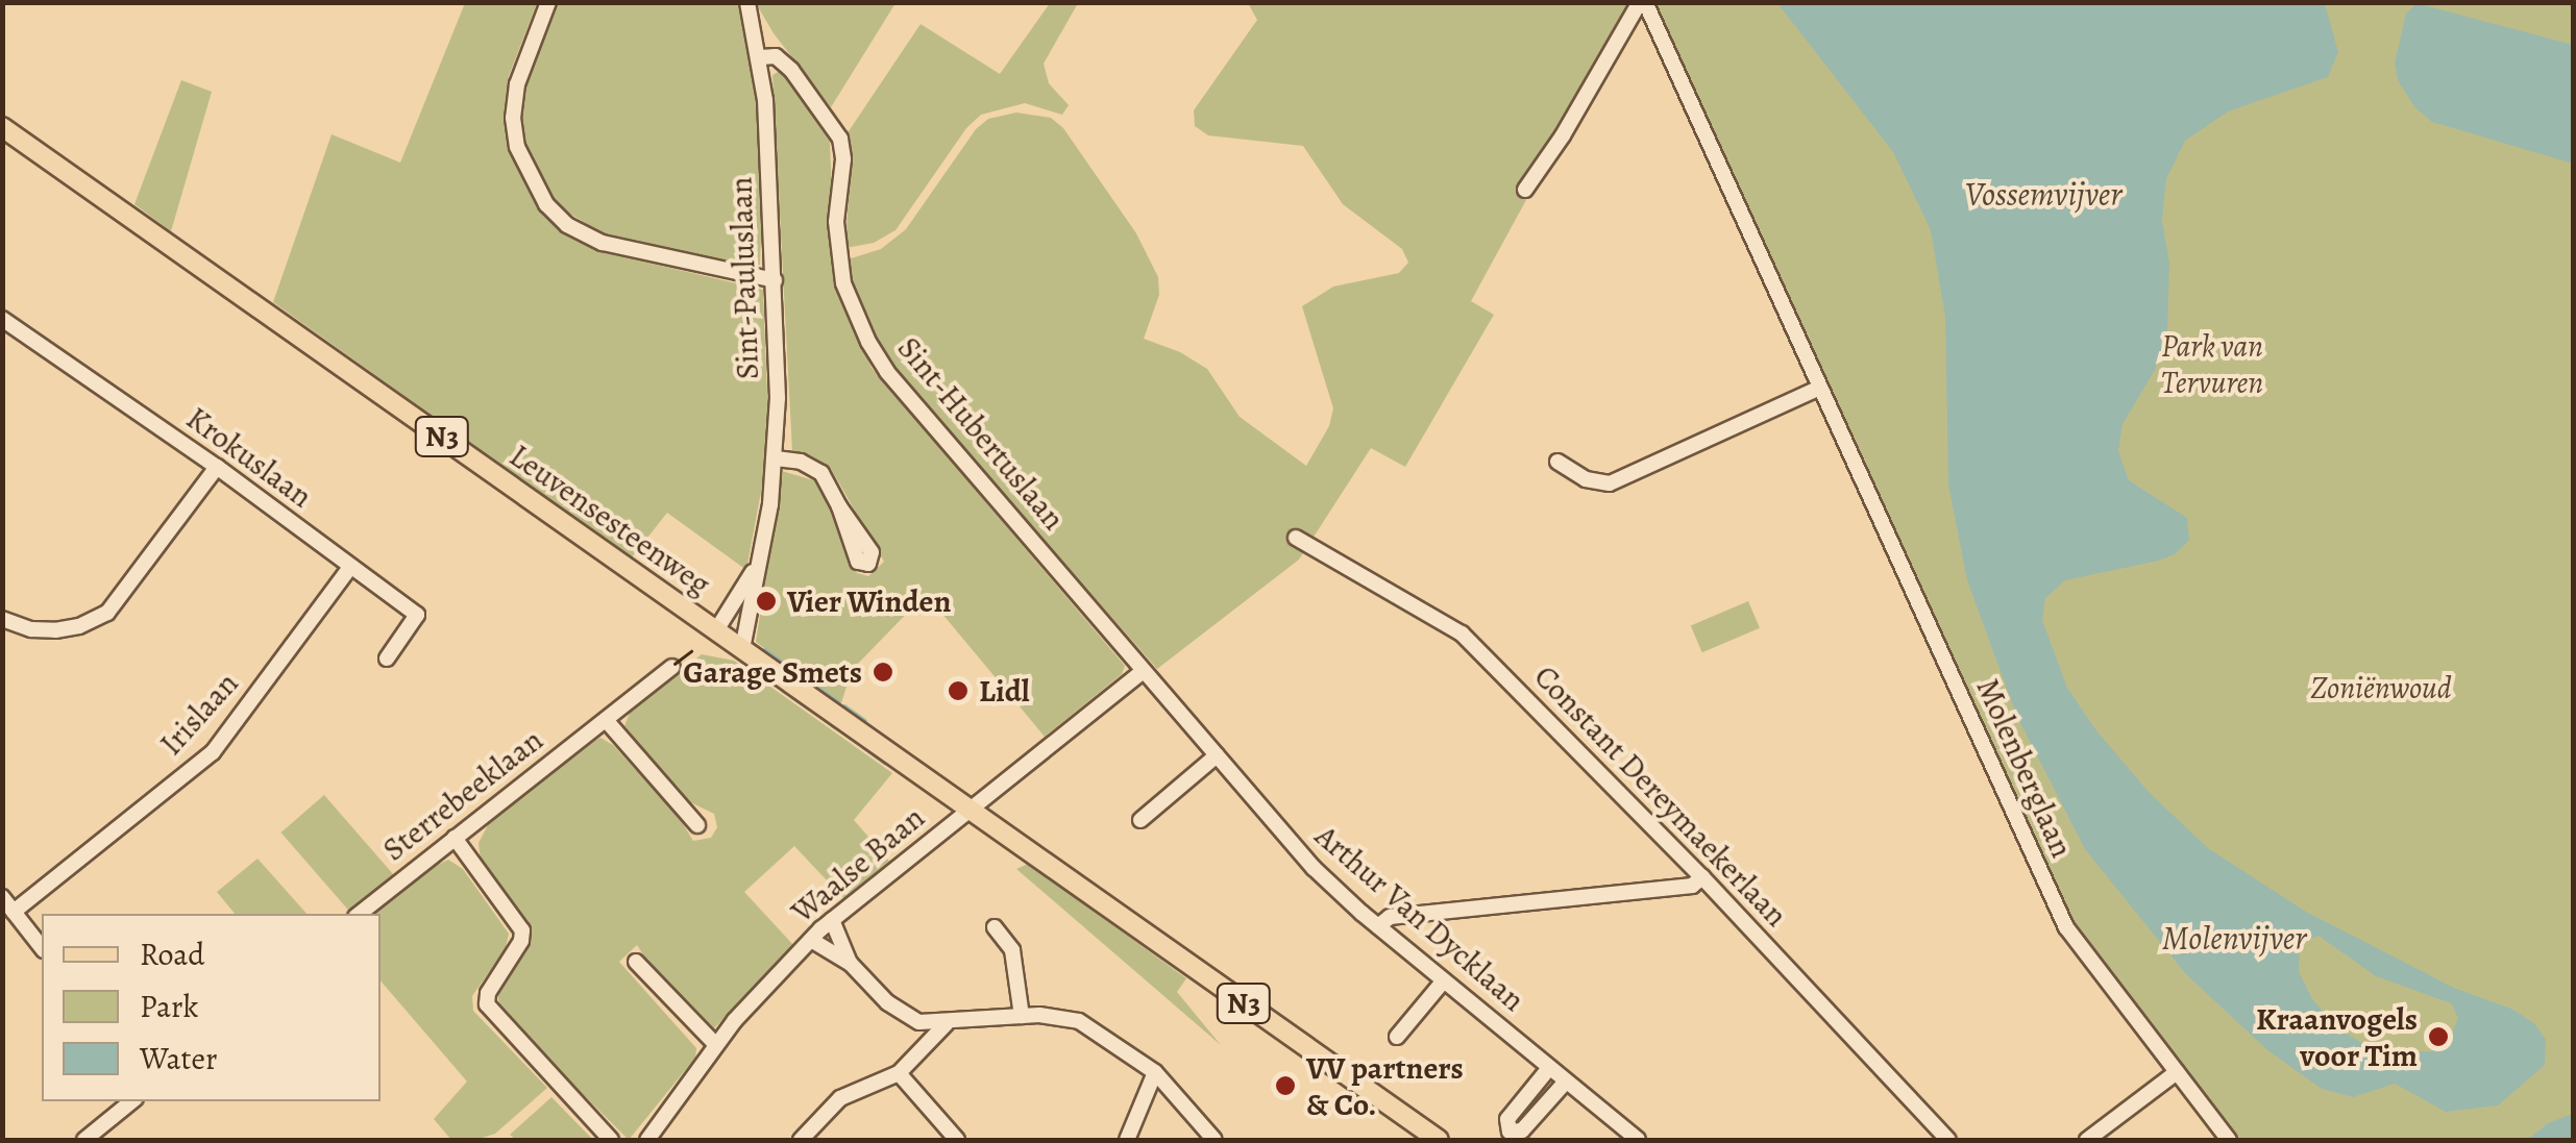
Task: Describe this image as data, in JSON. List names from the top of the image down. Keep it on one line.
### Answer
{"streets":{"main road":["N3","Leuvensesteenweg"],"street":["Sint-Pauluslaan","Sint-Hubertuslaan","Krokuslaan","Irislaan","Molenberglaan","Sterrebeeklaan","Constant Dereymaekerlaan","Waalse Baan","Arthur Van Dycklaan"]},"crossings":[["Sint-Pauluslaan","Sint-Hubertuslaan"],["Sint-Pauluslaan","Leuvensesteenweg"],["Sint-Hubertuslaan","Waalse Baan"],["Sint-Hubertuslaan","Arthur Van Dycklaan"],["Krokuslaan","Irislaan"],["Leuvensesteenweg","Waalse Baan"],["Waalse Baan","Arthur Van Dycklaan"]],"water":["Vossemvijver","Molenvijver"],"parks":["Park van Tervuren","Zoniënwoud"],"places":["Vier Winden","Garage Smets","Lidl","Kraanvogels voor Tim","VV partners & Co."],"legend":["Road","Park","Water"]}
